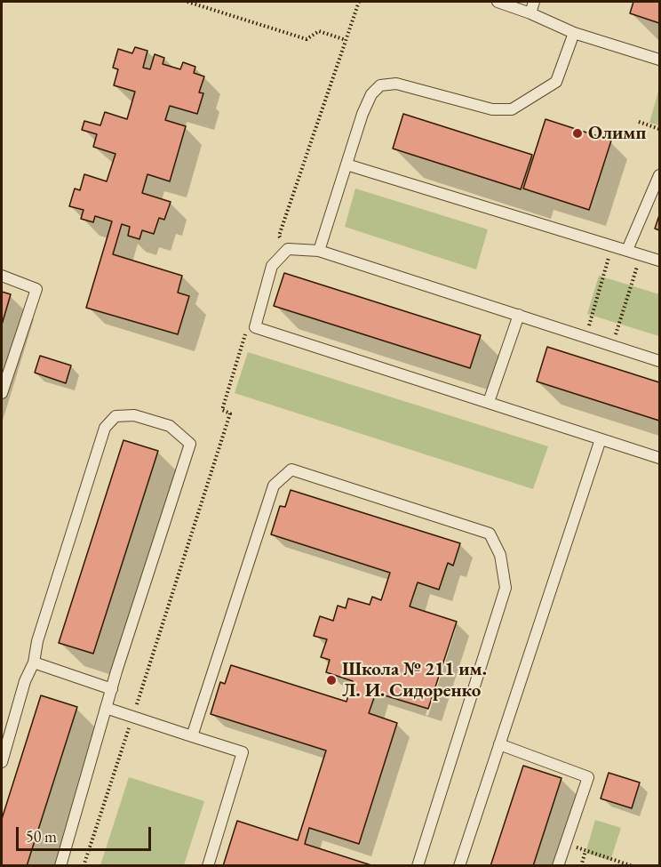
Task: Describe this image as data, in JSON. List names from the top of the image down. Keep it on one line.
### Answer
{"places":["Олимп","Школа № 211 им. Л. И. Сидоренко"],"scale_bar":"50 m"}
